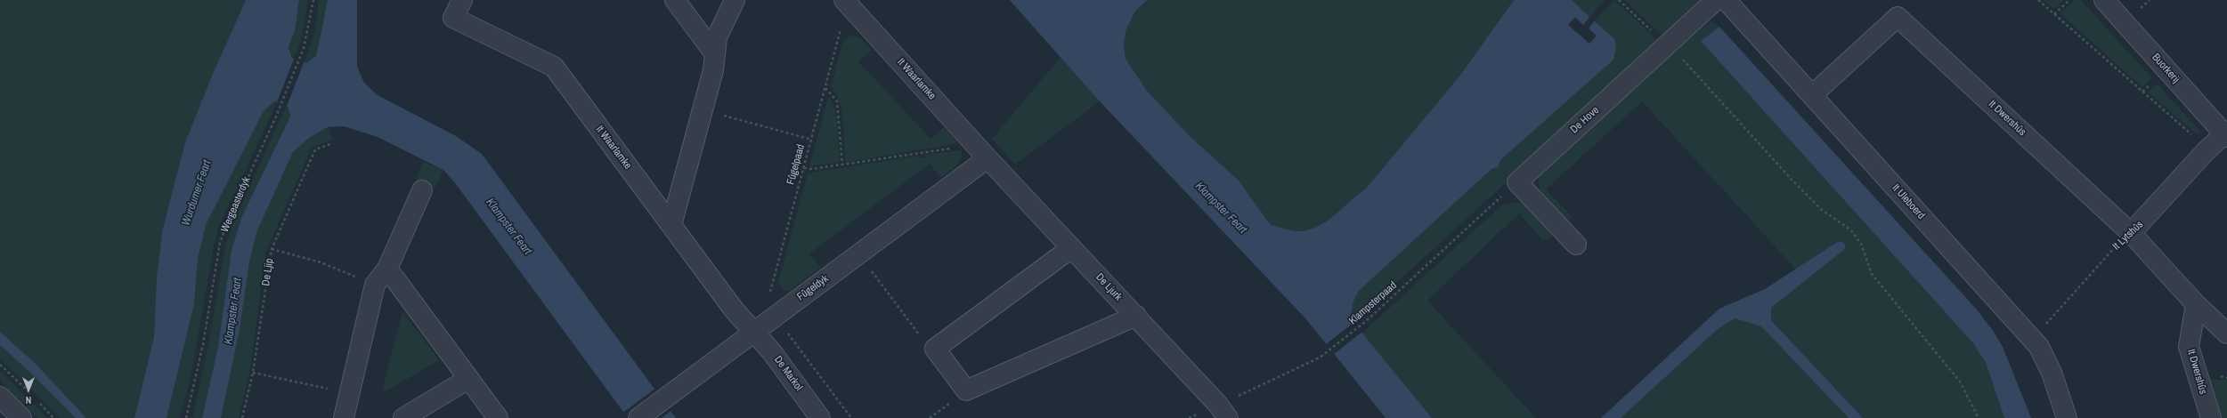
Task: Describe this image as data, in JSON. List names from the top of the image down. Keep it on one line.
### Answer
{"streets":{"street":["Buorkerij","It Waarlamke","It Dwershûs","De Hove","It Uleboerd","It Lytshûs","De Ljurk","Fûgeldyk","De Markol"],"path":["Fûgelpaad","Wergeasterdyk","De Ljip","Klampsterpaad"]},"crossings":[["Buorkerij","It Lytshûs"],["It Waarlamke","Fûgelpaad"],["It Waarlamke","De Ljurk"],["It Waarlamke","Fûgeldyk"],["It Waarlamke","De Markol"],["It Dwershûs","It Uleboerd"],["It Dwershûs","It Lytshûs"],["De Hove","Klampsterpaad"],["It Uleboerd","It Lytshûs"],["De Ljurk","Fûgeldyk"],["De Ljurk","Klampsterpaad"],["Fûgeldyk","De Markol"]],"water":["Wurdumer Feart","Klampster Feart"],"north":"bottom"}
